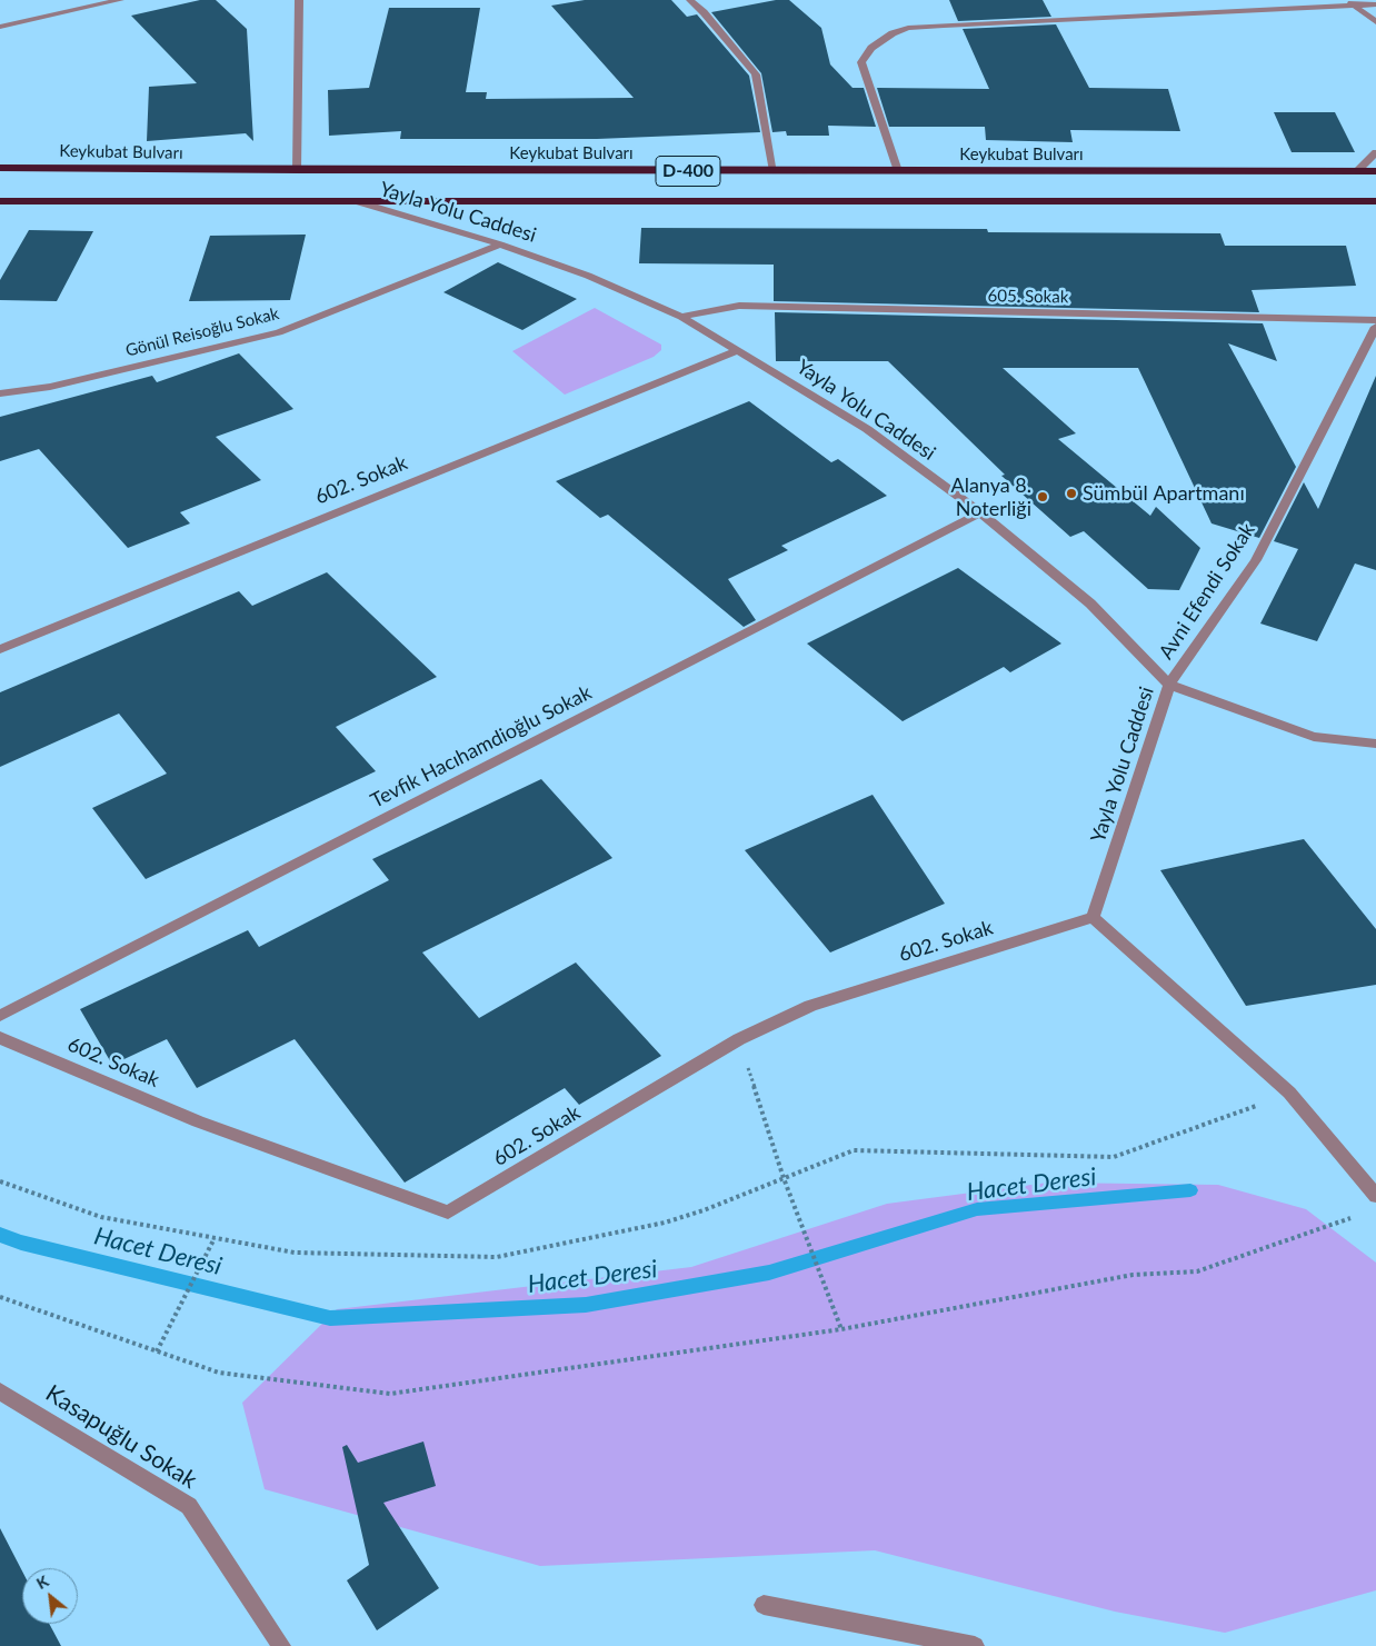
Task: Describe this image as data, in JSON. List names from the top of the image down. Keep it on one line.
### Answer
{"streets":{"highway":["Keykubat Bulvarı","D-400"],"street":["Yayla Yolu Caddesi","605. Sokak","Gönül Reisoğlu Sokak","602. Sokak","Avni Efendi Sokak","Tevfik Hacıhamdioğlu Sokak","Kasapuğlu Sokak"]},"crossings":[["D-400","Yayla Yolu Caddesi"],["Yayla Yolu Caddesi","605. Sokak"],["Yayla Yolu Caddesi","Gönül Reisoğlu Sokak"],["Yayla Yolu Caddesi","602. Sokak"],["Yayla Yolu Caddesi","Avni Efendi Sokak"],["Yayla Yolu Caddesi","Tevfik Hacıhamdioğlu Sokak"]],"water":["Hacet Deresi"],"places":["Sümbül Apartmanı","Alanya 8. Noterliği"],"north":"top left"}
